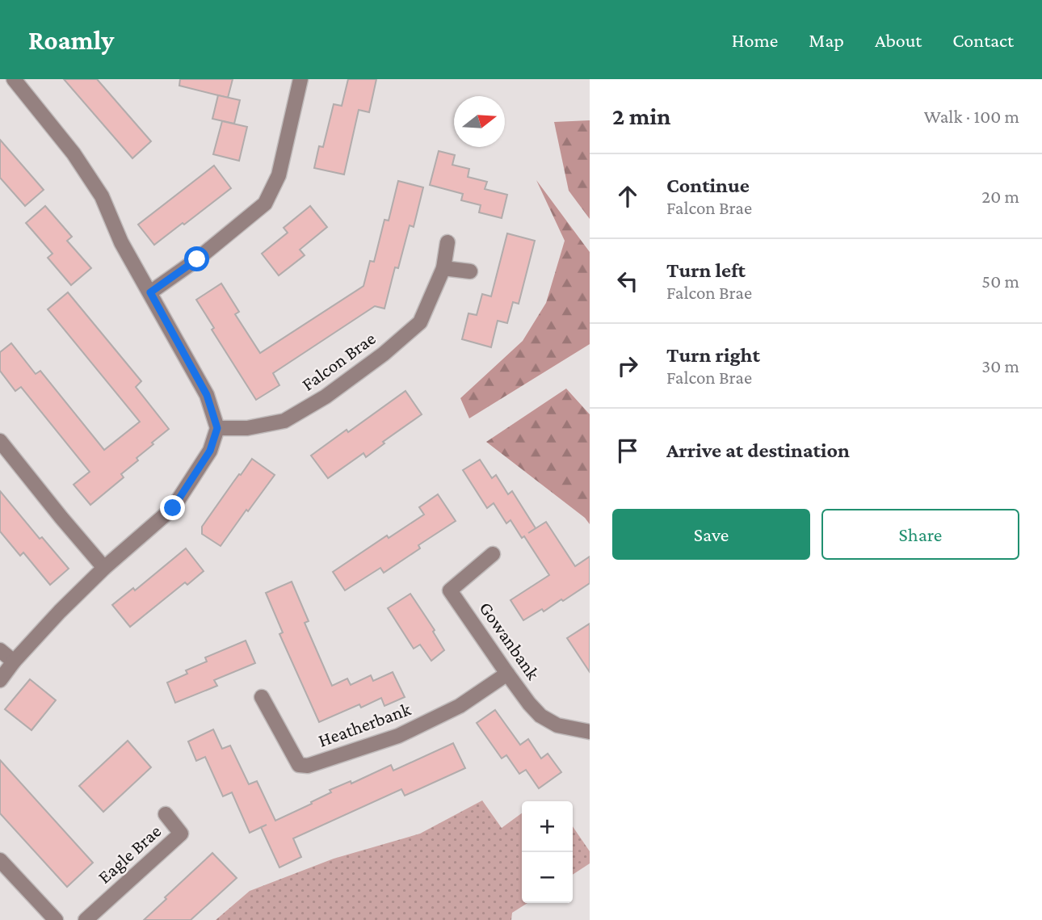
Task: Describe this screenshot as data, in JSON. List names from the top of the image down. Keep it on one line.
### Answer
{"streets":{"street":["Falcon Brae","Gowanbank","Heatherbank","Eagle Brae"]},"crossings":[["Gowanbank","Heatherbank"]],"north":"right","page":{"header":"Roamly","nav":["Home","Map","About","Contact"],"heading":["2 min","Walk · 100 m"],"list":[["Continue","Falcon Brae","20 m"],["Turn left","Falcon Brae","50 m"],["Turn right","Falcon Brae","30 m"],"Arrive at destination"],"buttons":["Save","Share"],"map_buttons":["+","−"]}}
